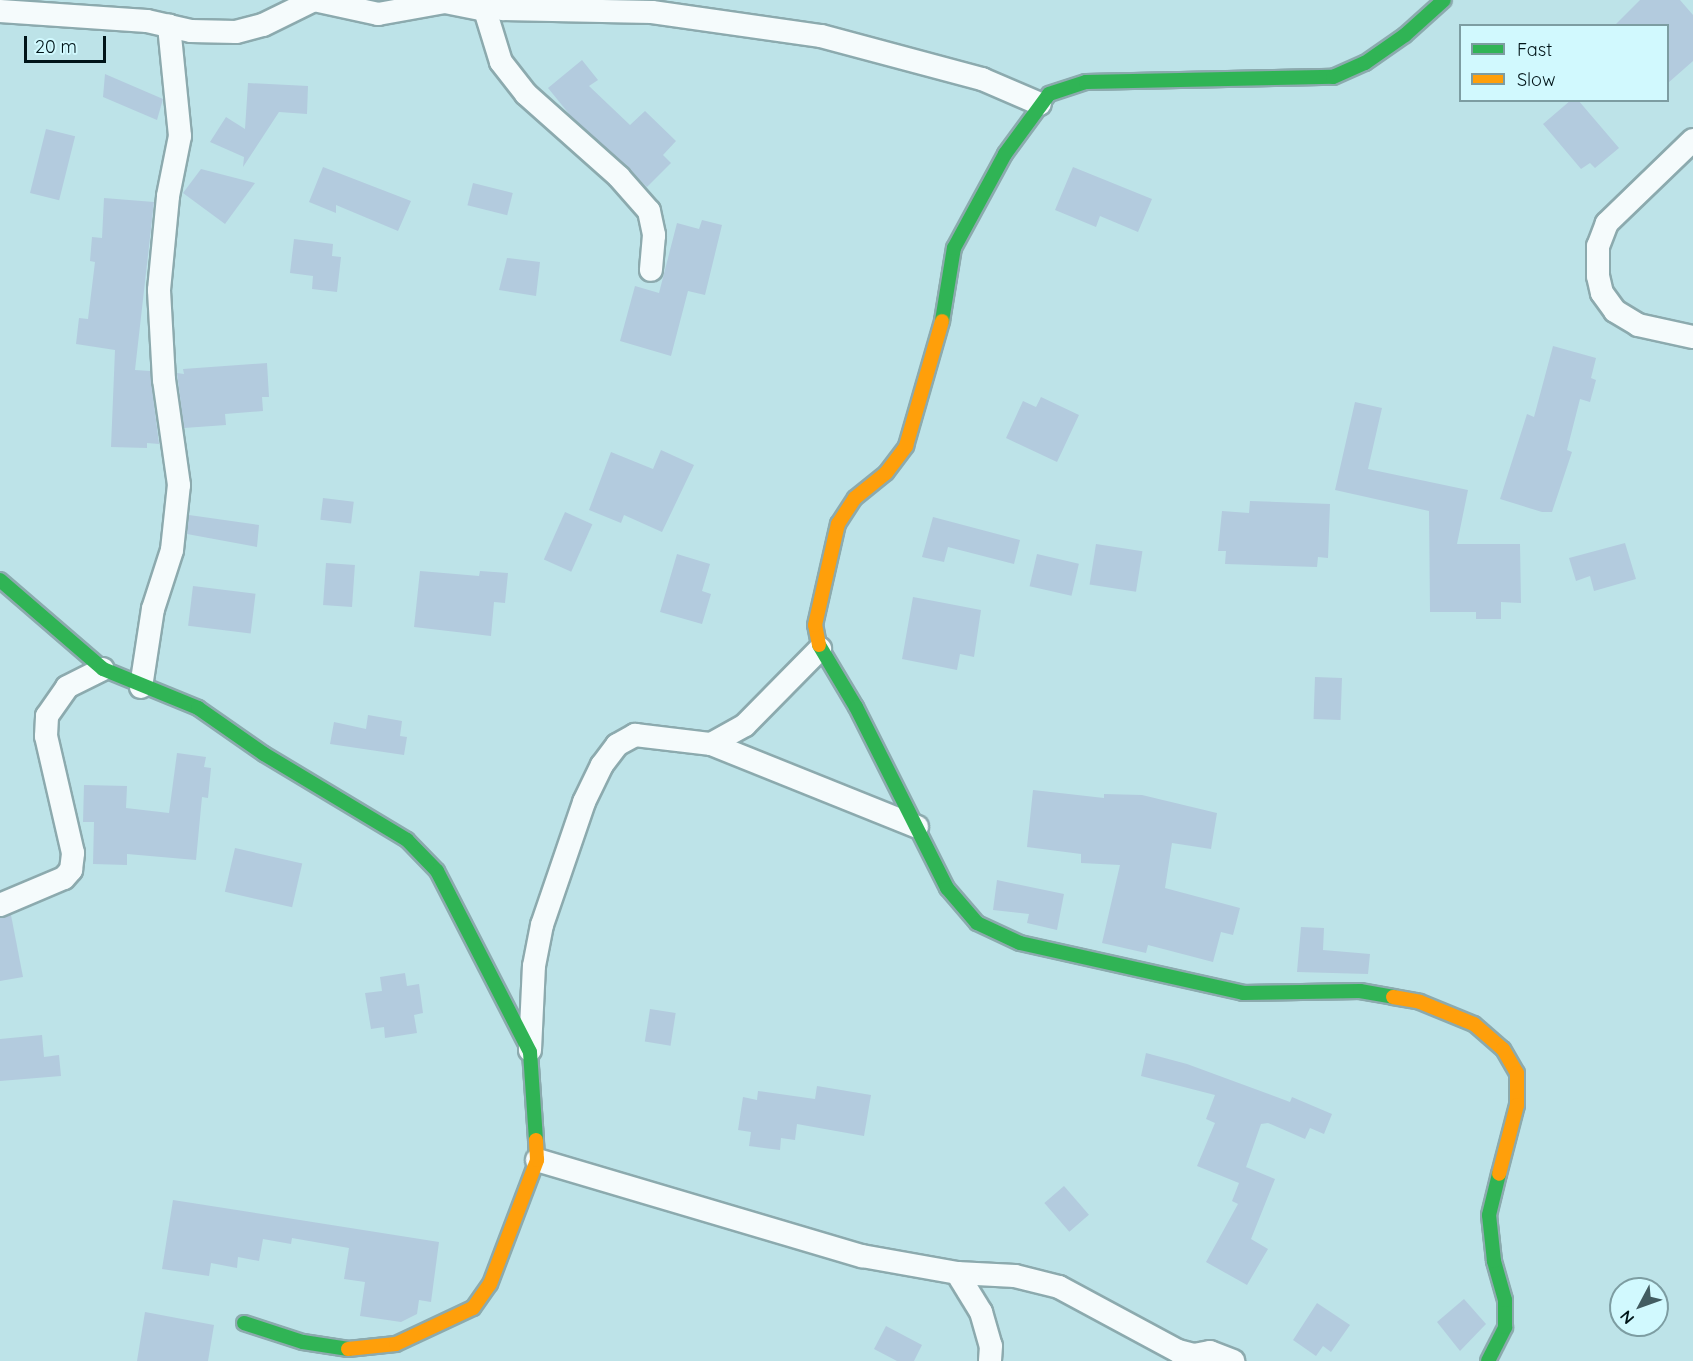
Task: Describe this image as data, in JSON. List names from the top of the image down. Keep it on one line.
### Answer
{"legend":["Fast","Slow"],"scale_bar":"20 m","north":"bottom left"}
